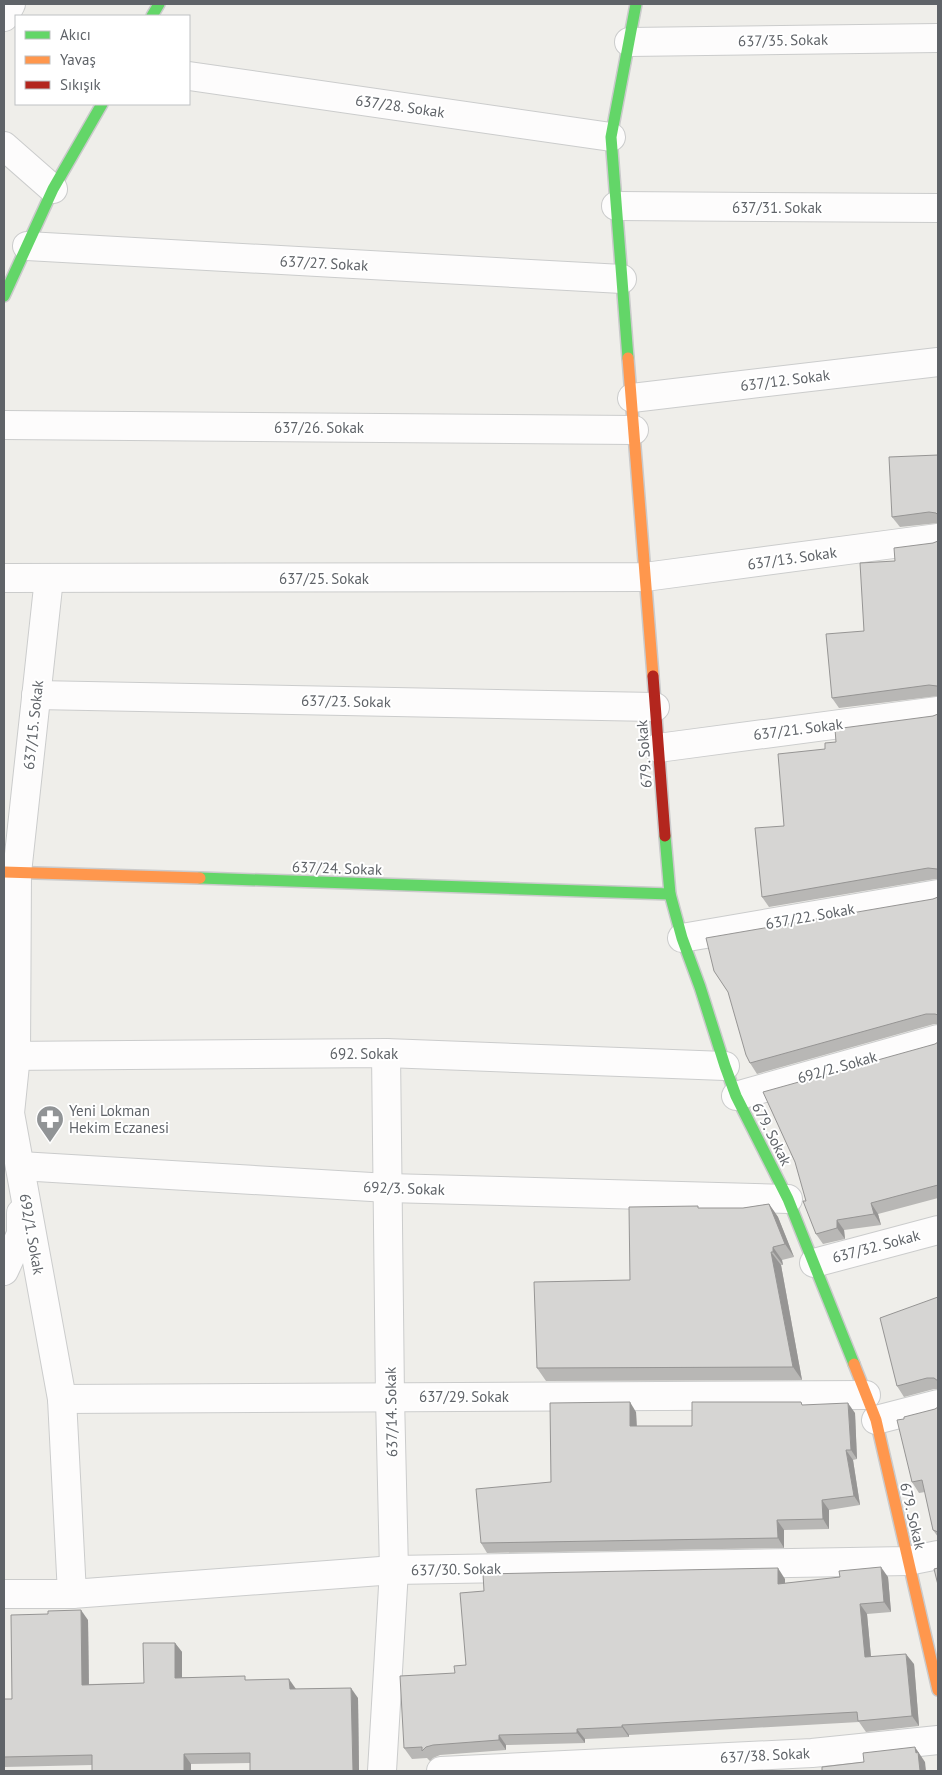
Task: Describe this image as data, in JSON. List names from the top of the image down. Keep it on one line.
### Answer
{"streets":{"street":["637/35. Sokak","637/28. Sokak","637/31. Sokak","637/27. Sokak","637/12. Sokak","637/26. Sokak","637/13. Sokak","637/25. Sokak","637/23. Sokak","637/15. Sokak","637/21. Sokak","679. Sokak","637/24. Sokak","637/22. Sokak","692. Sokak","692/2. Sokak","692/3. Sokak","692/1. Sokak","637/32. Sokak","637/29. Sokak","637/14. Sokak","637/30. Sokak","637/38. Sokak"]},"crossings":[["637/35. Sokak","679. Sokak"],["637/28. Sokak","679. Sokak"],["637/31. Sokak","679. Sokak"],["637/27. Sokak","679. Sokak"],["637/12. Sokak","679. Sokak"],["637/26. Sokak","679. Sokak"],["637/13. Sokak","637/25. Sokak"],["637/13. Sokak","679. Sokak"],["637/25. Sokak","637/15. Sokak"],["637/25. Sokak","679. Sokak"],["637/23. Sokak","637/15. Sokak"],["637/23. Sokak","679. Sokak"],["637/15. Sokak","637/24. Sokak"],["637/15. Sokak","692/1. Sokak"],["637/21. Sokak","679. Sokak"],["679. Sokak","637/24. Sokak"],["679. Sokak","637/22. Sokak"],["679. Sokak","692. Sokak"],["679. Sokak","692/2. Sokak"],["679. Sokak","692/3. Sokak"],["679. Sokak","637/32. Sokak"],["679. Sokak","637/29. Sokak"],["679. Sokak","637/30. Sokak"],["637/24. Sokak","692/1. Sokak"],["692. Sokak","692/1. Sokak"],["692. Sokak","637/14. Sokak"],["692/3. Sokak","692/1. Sokak"],["692/3. Sokak","637/14. Sokak"],["692/1. Sokak","637/29. Sokak"],["692/1. Sokak","637/30. Sokak"],["637/29. Sokak","637/14. Sokak"],["637/14. Sokak","637/30. Sokak"]],"places":{"pharmacy":["Yeni Lokman Hekim Eczanesi"]},"legend":["Akıcı","Yavaş","Sıkışık"]}
